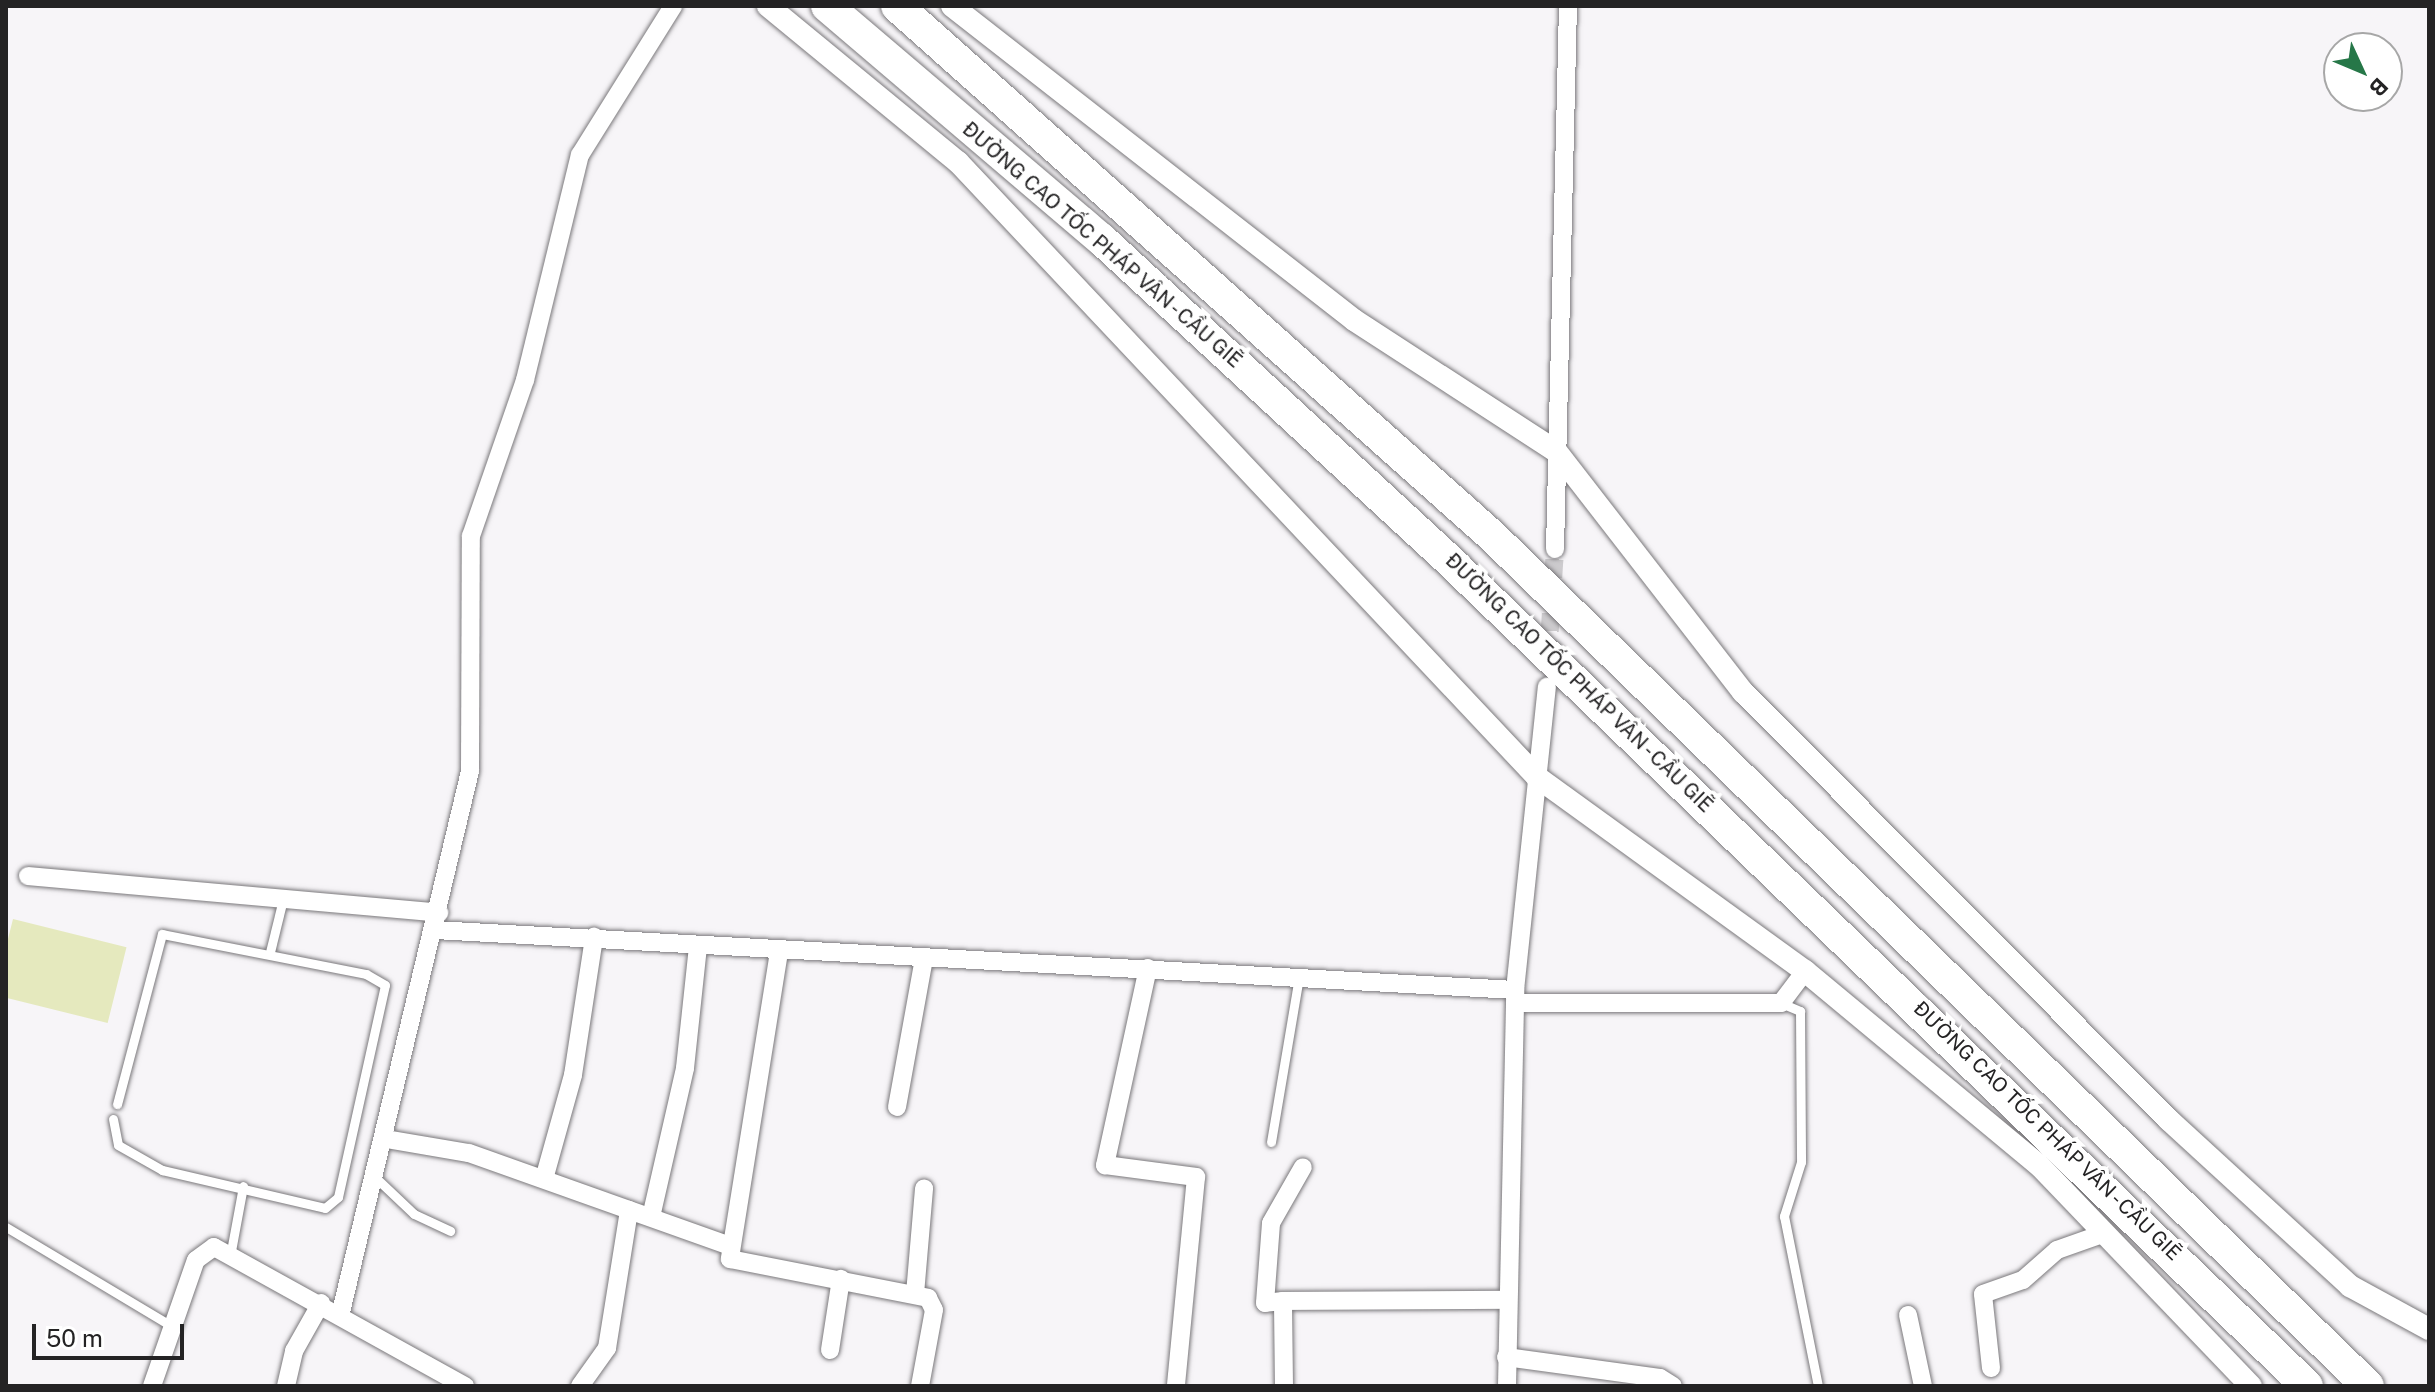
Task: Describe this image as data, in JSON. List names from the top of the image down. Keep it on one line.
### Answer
{"streets":{"highway":["ĐƯỜNG CAO TỐC PHÁP VÂN - CẦU GIẼ"]},"scale_bar":"50 m","north":"bottom right"}
